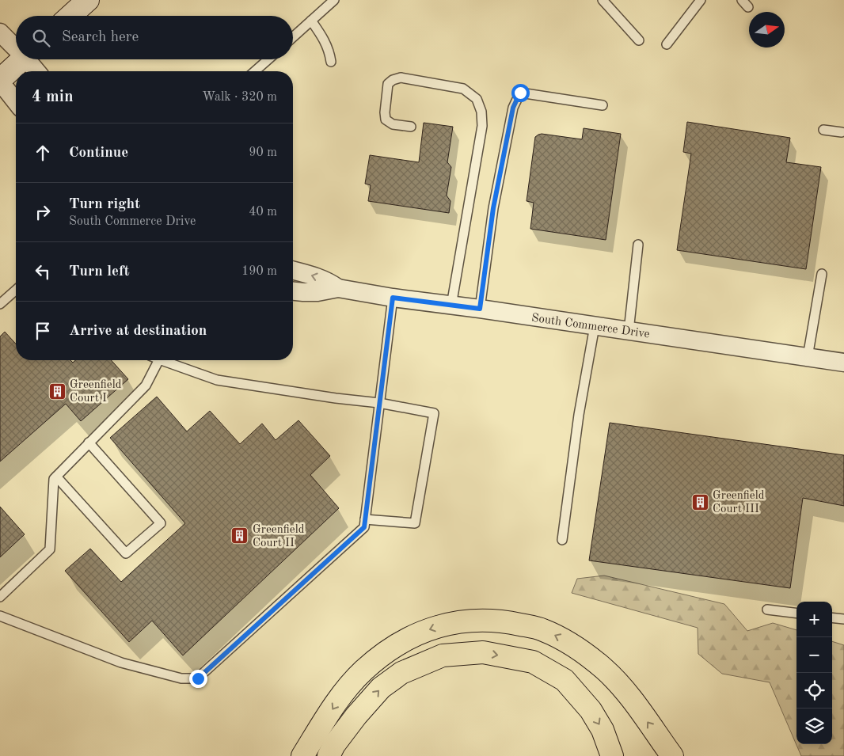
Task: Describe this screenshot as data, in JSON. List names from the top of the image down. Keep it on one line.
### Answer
{"streets":{"street":["South Commerce Drive"]},"places":{"building":["Greenfield Court I","Greenfield Court III","Greenfield Court II"]},"north":"right","page":{"search":"Search here","heading":["4 min","Walk · 320 m"],"list":[["Continue","90 m"],["Turn right","South Commerce Drive","40 m"],["Turn left","190 m"],"Arrive at destination"],"map_buttons":["+","−"]}}
